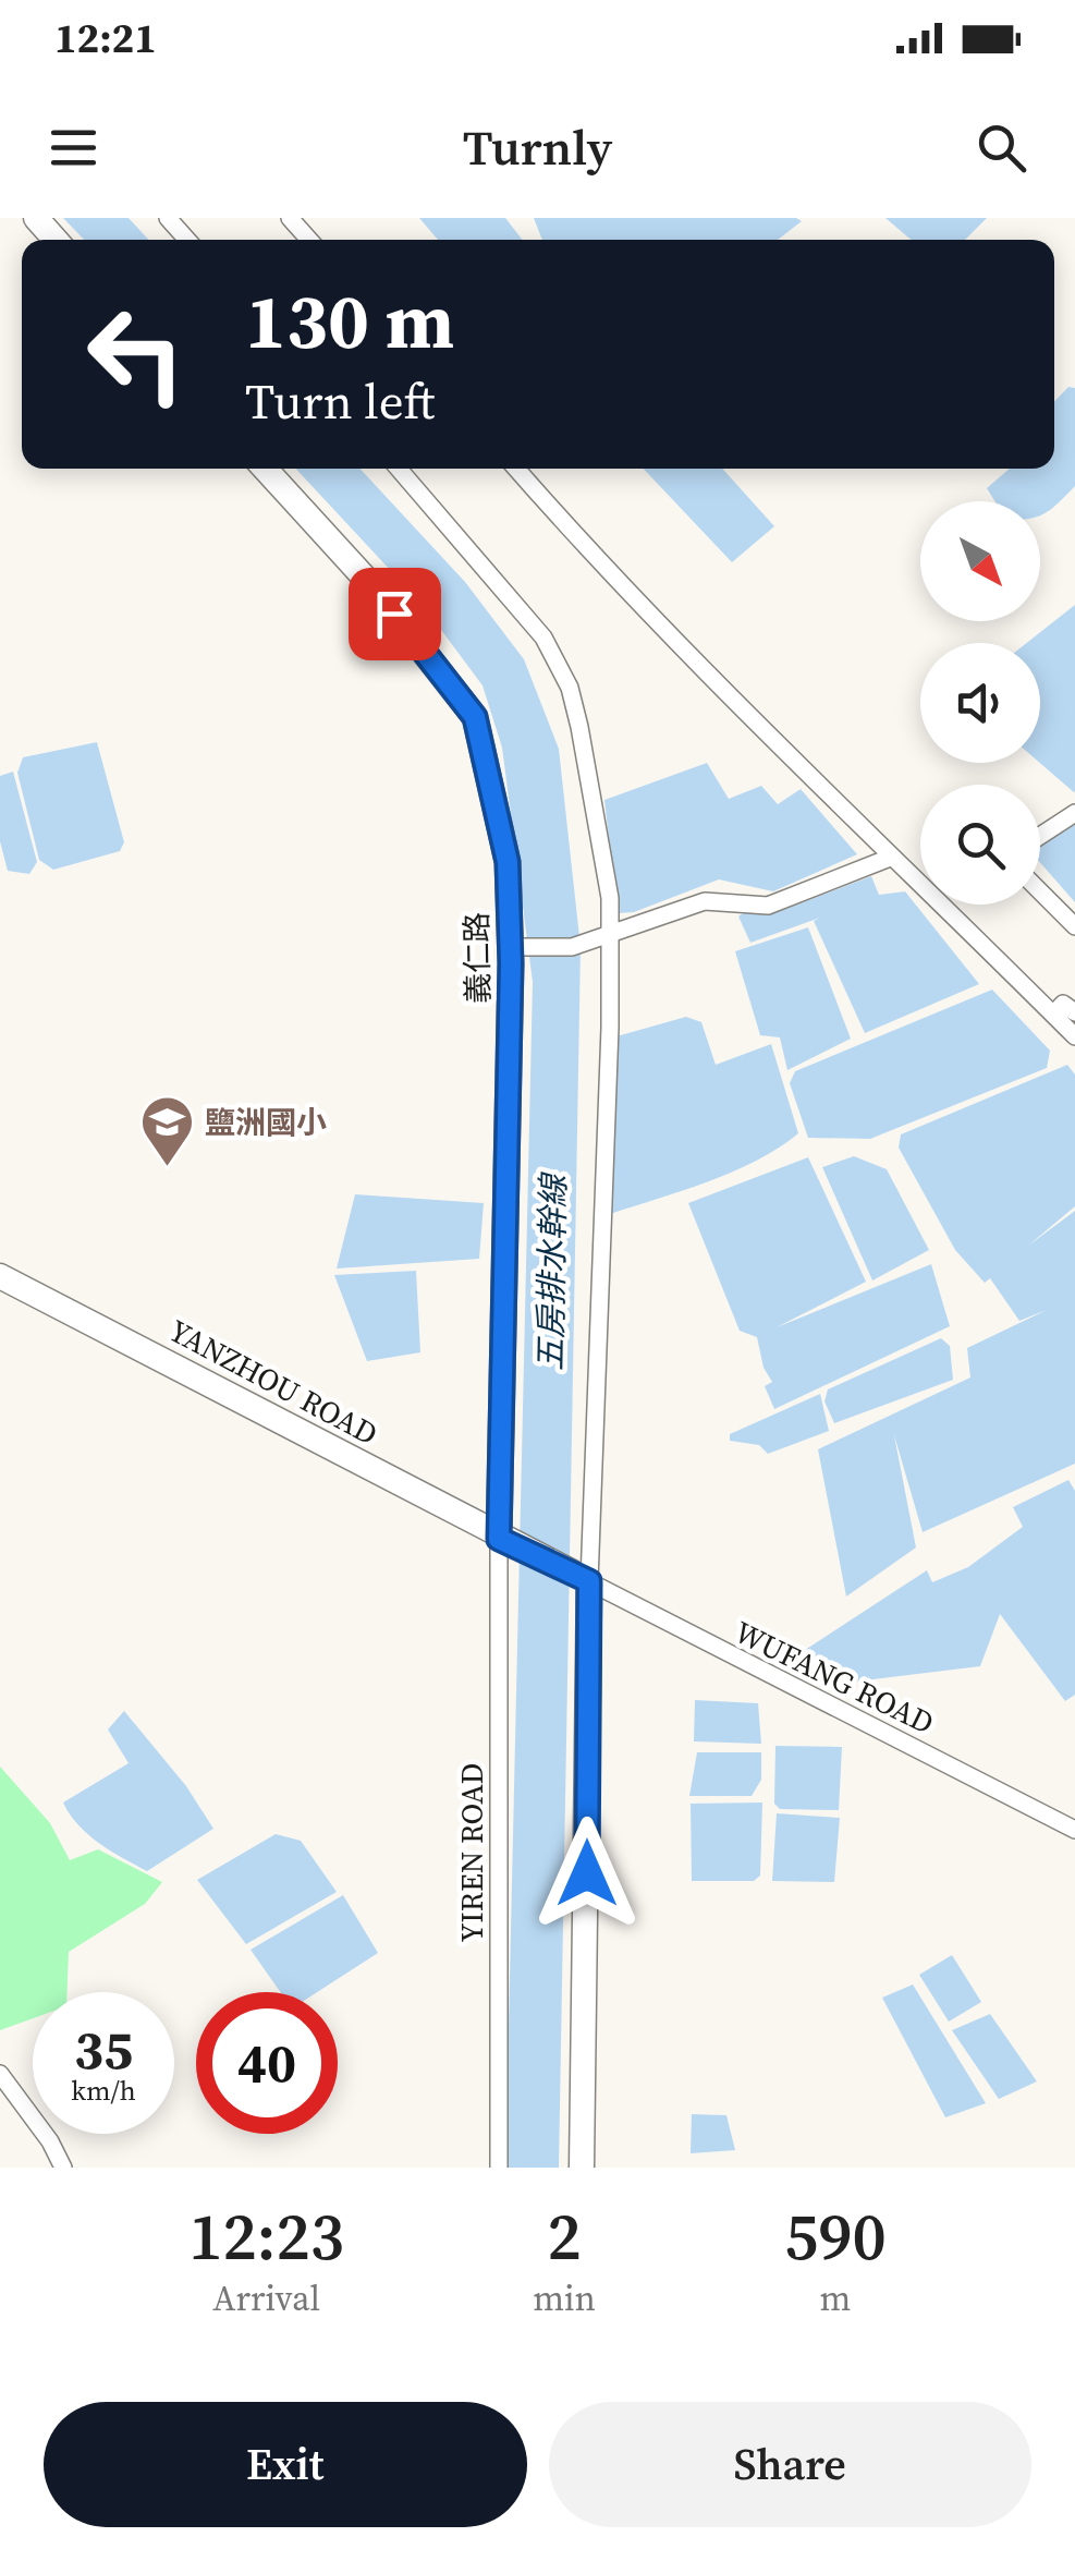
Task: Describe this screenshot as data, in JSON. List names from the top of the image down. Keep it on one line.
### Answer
{"streets":{"street":["義仁路","YANZHOU ROAD","WUFANG ROAD","YIREN ROAD"]},"crossings":[["義仁路","YANZHOU ROAD"],["義仁路","YIREN ROAD"],["YANZHOU ROAD","WUFANG ROAD"],["YANZHOU ROAD","YIREN ROAD"]],"water":["五房排水幹線"],"places":{"school or university":["鹽洲國小"]},"north":"bottom right","page":{"status":"12:21","header":"Turnly","turn":["130 m","Turn left"],"speed":"35 km/h","limit":"40","eta":["12:23","Arrival","2","min","590","m"],"buttons":["Exit","Share"]}}
